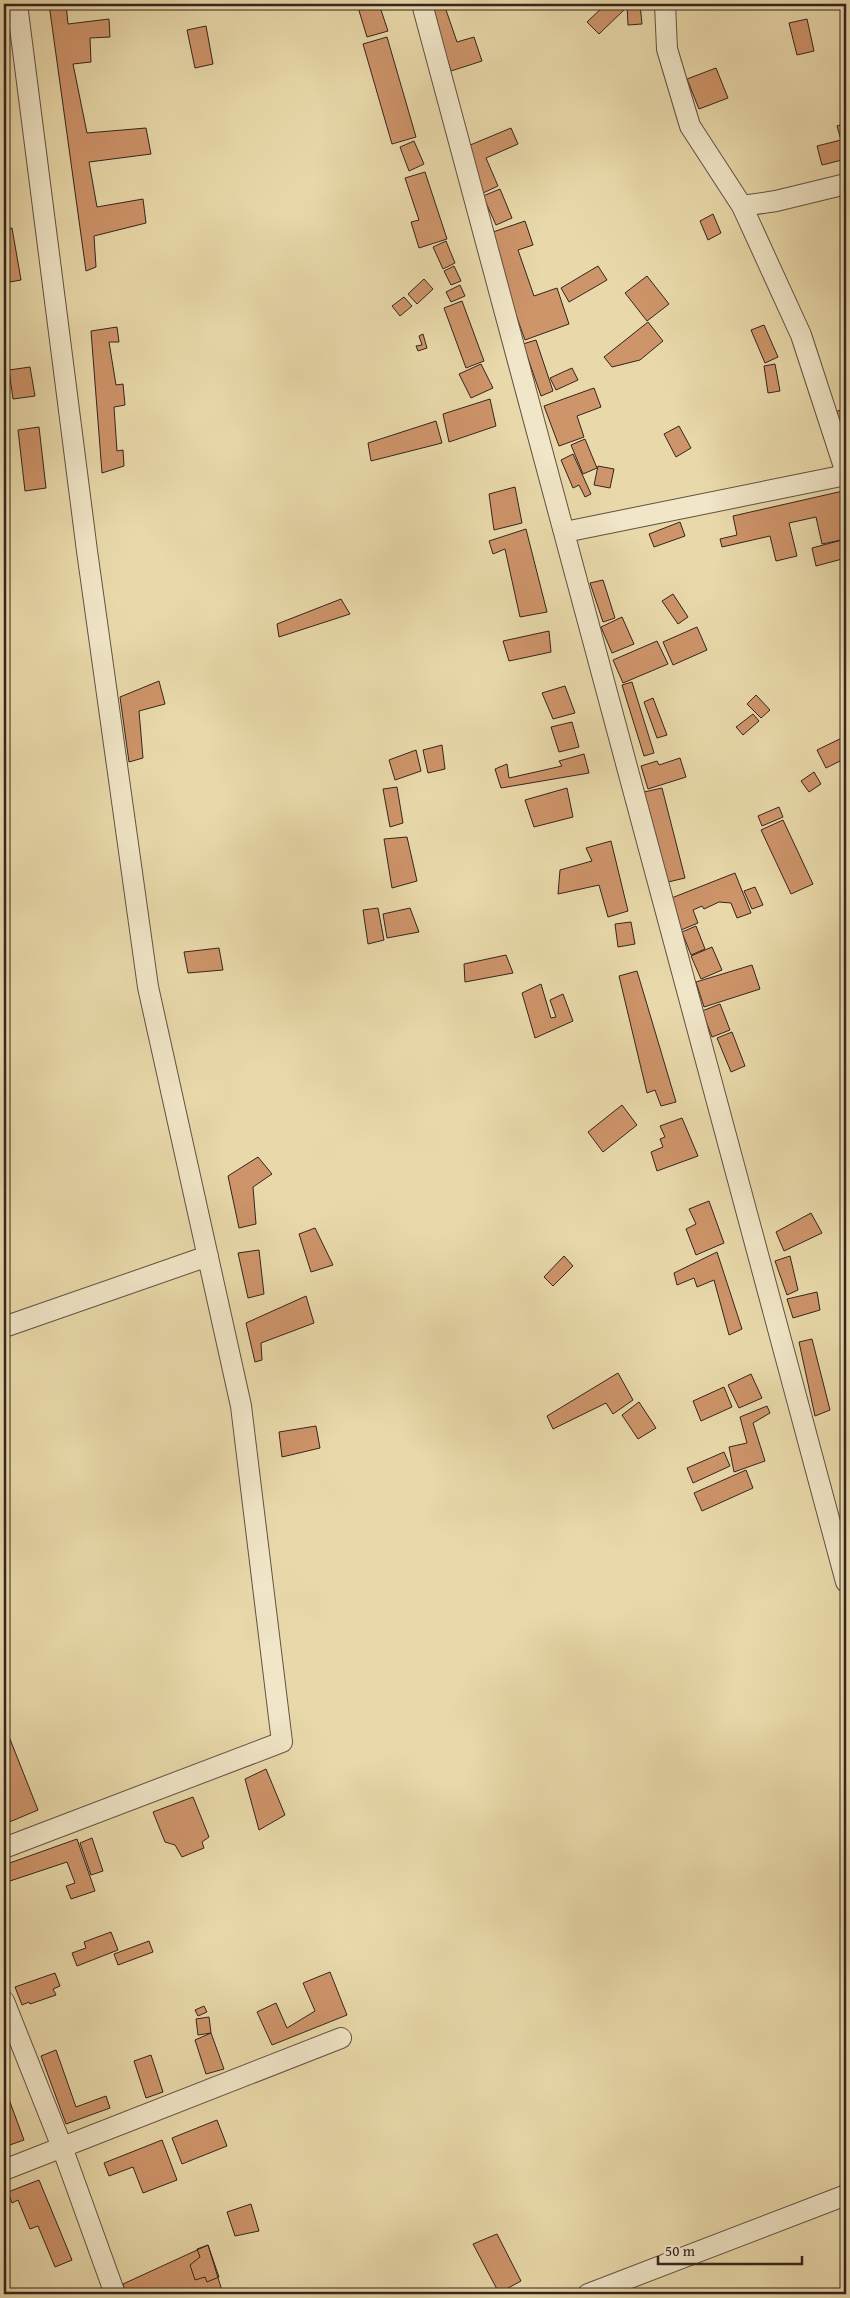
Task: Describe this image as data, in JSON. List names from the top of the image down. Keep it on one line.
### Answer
{"scale_bar":"50 m"}
